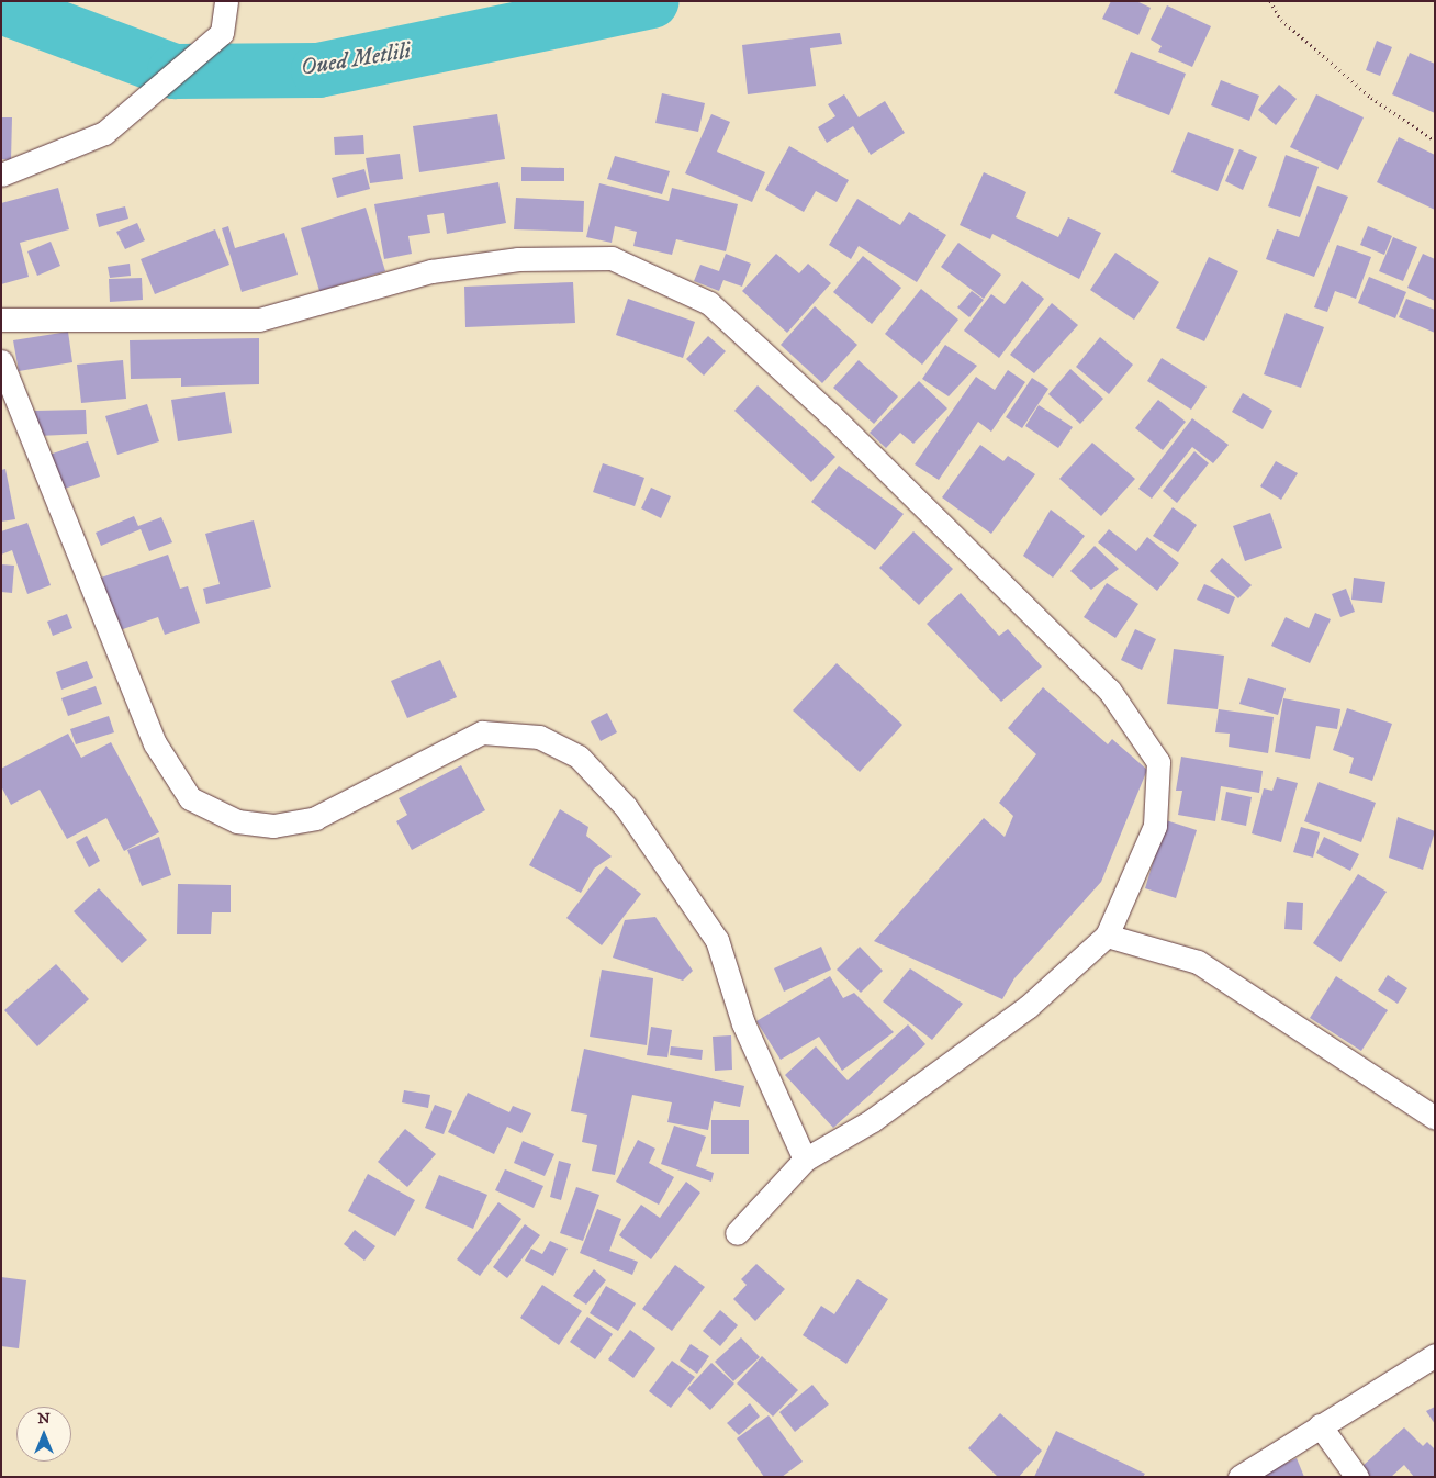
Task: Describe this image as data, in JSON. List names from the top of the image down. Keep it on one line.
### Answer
{"water":["Oued Metlili"],"north":"top"}
